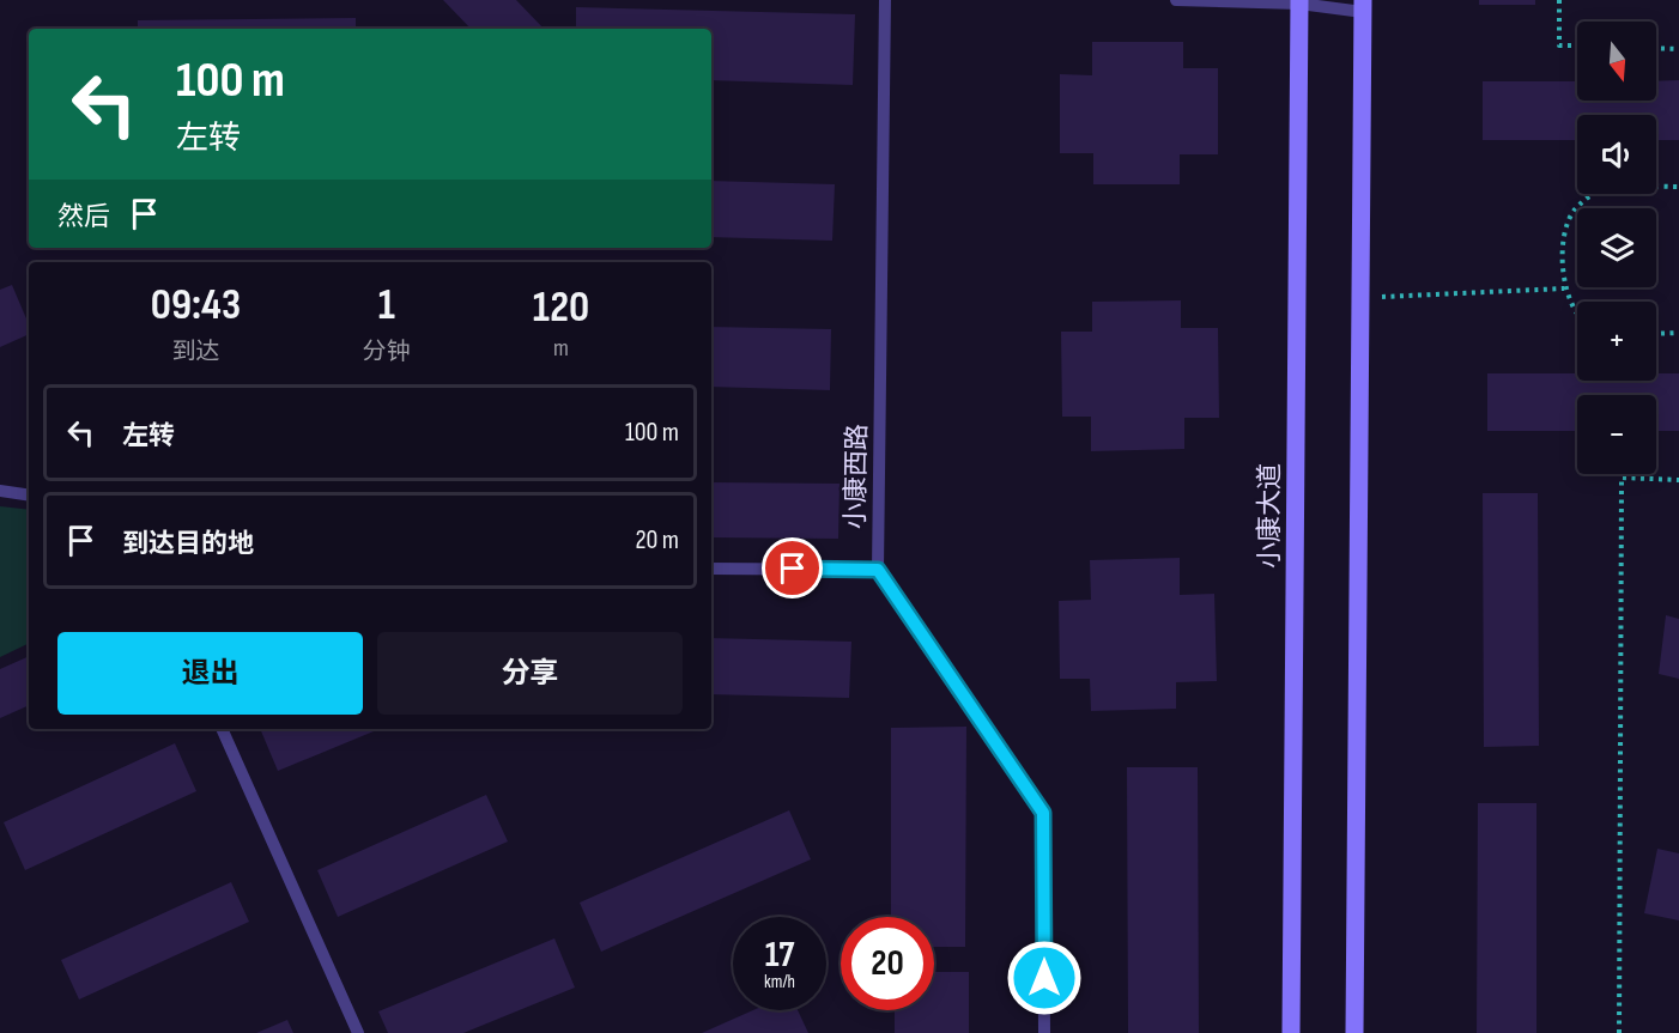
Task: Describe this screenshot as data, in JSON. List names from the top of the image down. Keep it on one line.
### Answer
{"streets":{"main road":["小康大道"],"lane":["小康西路"]},"north":"bottom","page":{"map_buttons":["+","−"],"turn":["100 m","左转"],"then":"然后","eta":["09:43","到达","1","分钟","120","m"],"list":[{"name":"左转","value":"100 m"},{"name":"到达目的地","value":"20 m"}],"buttons":["退出","分享"],"speed":"17 km/h","limit":"20"}}
